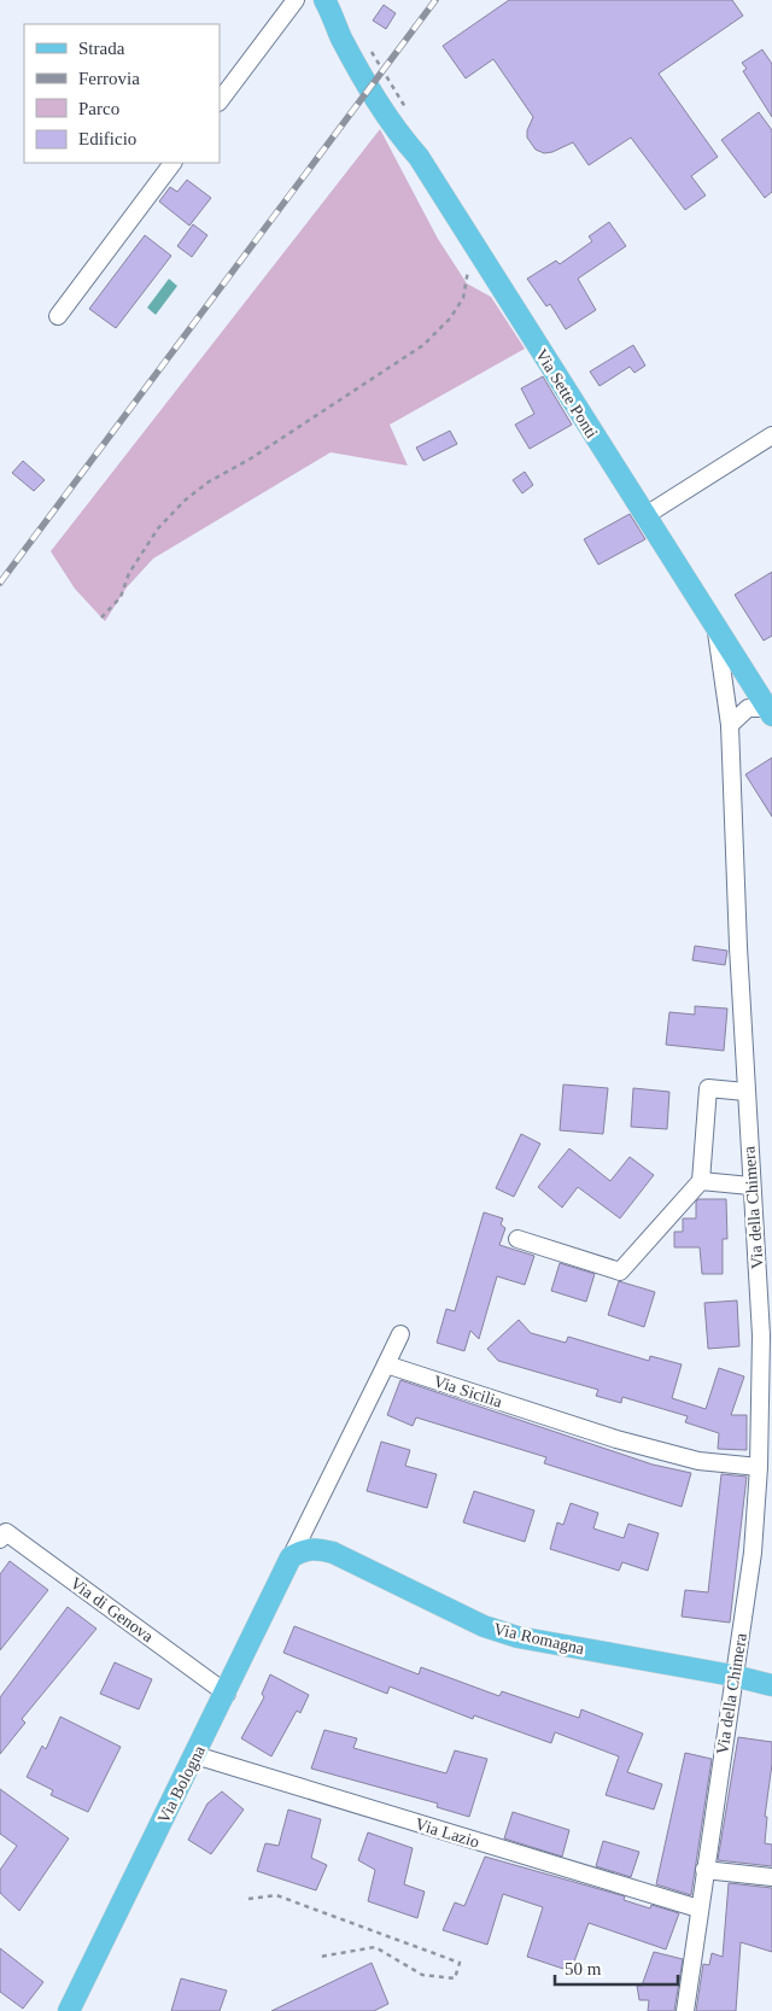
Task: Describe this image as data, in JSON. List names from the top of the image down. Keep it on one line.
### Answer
{"streets":{"main road":["Via Sette Ponti","Via Romagna","Via Bologna"],"street":["Via della Chimera","Via Sicilia","Via di Genova","Via Lazio"]},"crossings":[["Via Sette Ponti","Via della Chimera"],["Via della Chimera","Via Sicilia"],["Via della Chimera","Via Romagna"],["Via della Chimera","Via Lazio"],["Via di Genova","Via Bologna"],["Via Romagna","Via Bologna"],["Via Bologna","Via Lazio"]],"legend":["Strada","Ferrovia","Parco","Edificio"],"scale_bar":"50 m"}
